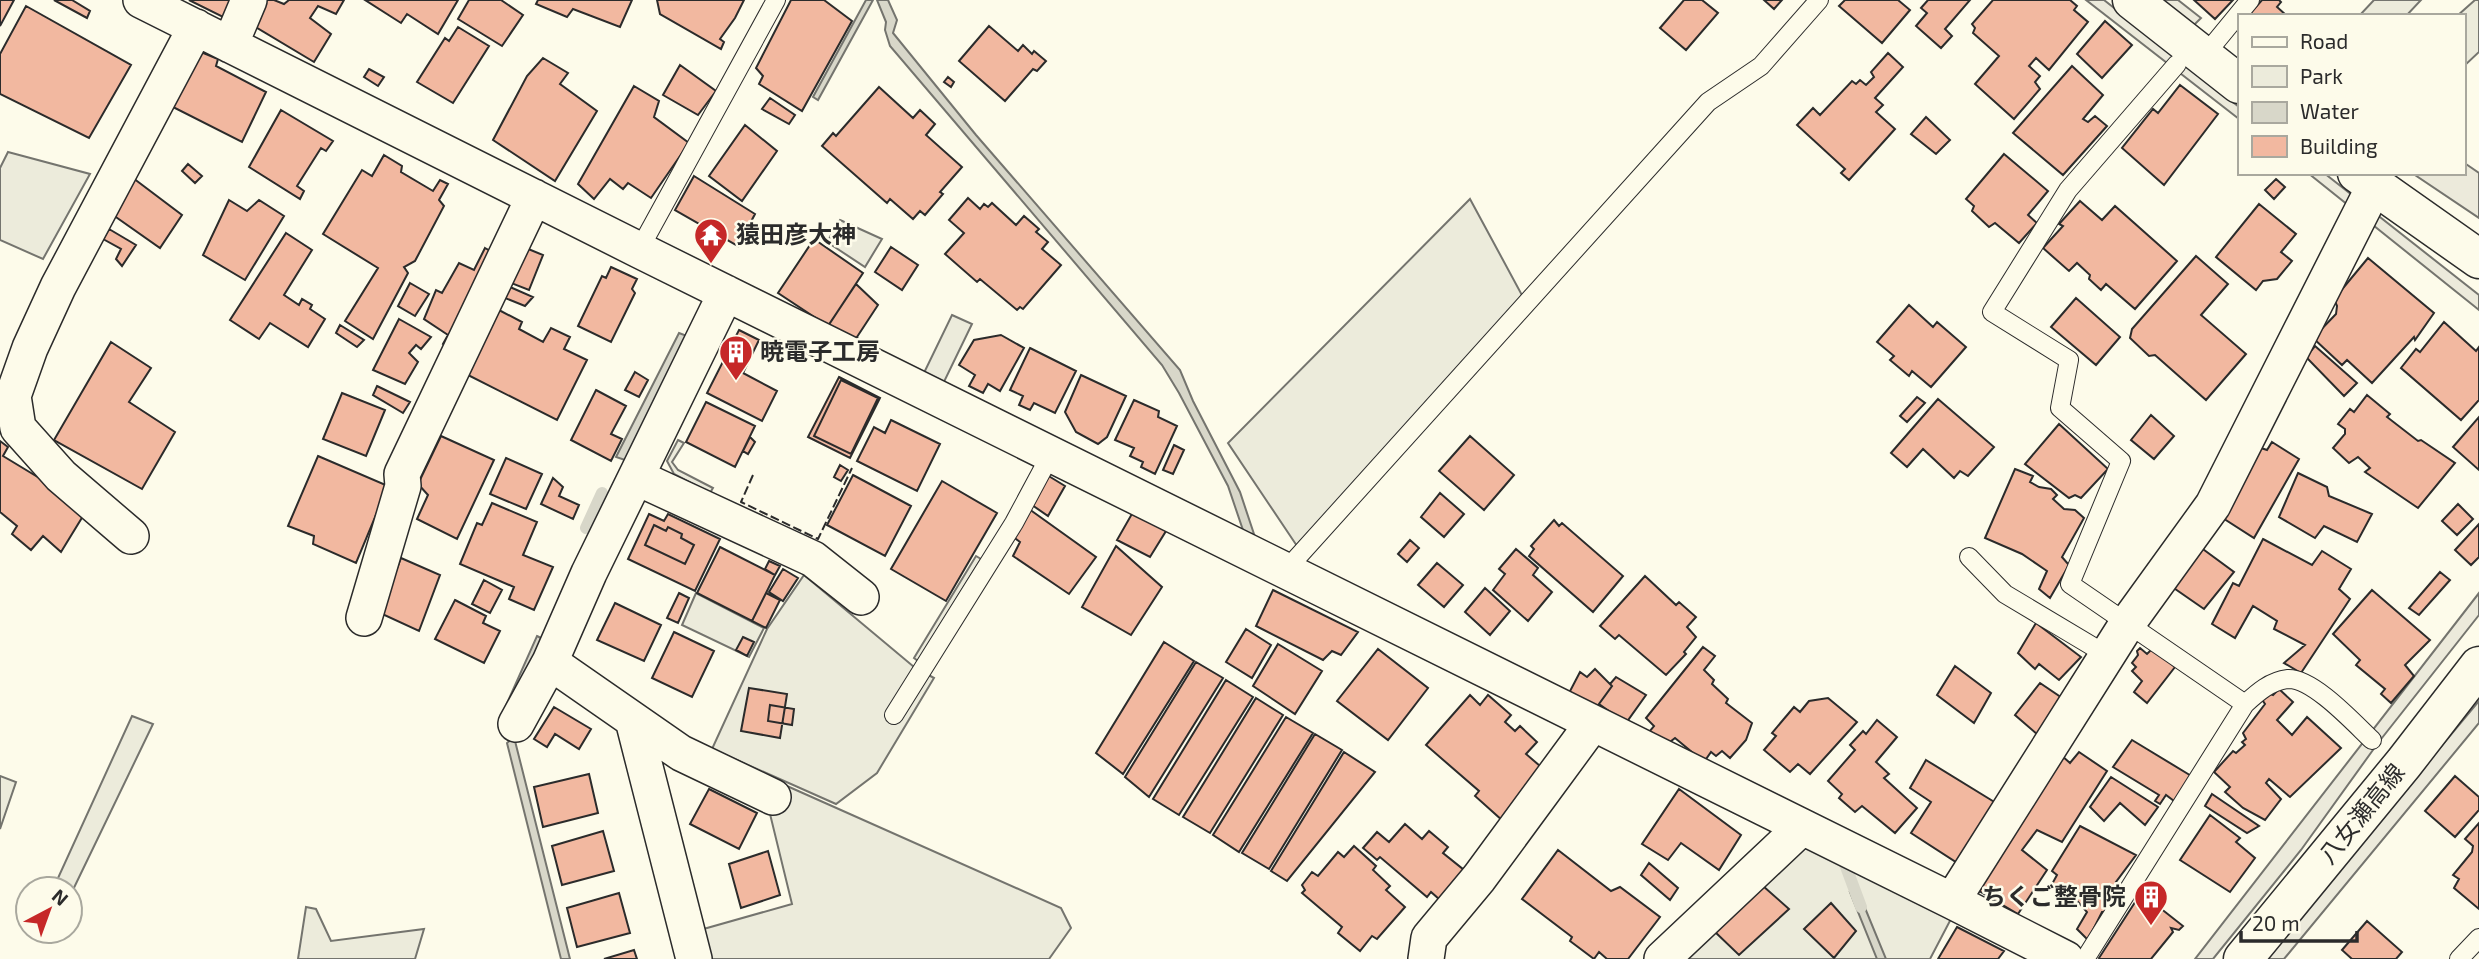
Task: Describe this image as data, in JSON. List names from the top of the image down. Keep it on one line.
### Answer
{"streets":{"main road":["八女瀬高線"]},"places":{"temple":["猿田彦大神"],"building":["暁電子工房","ちくご整骨院"]},"legend":["Road","Park","Water","Building"],"scale_bar":"20 m","north":"top right"}
